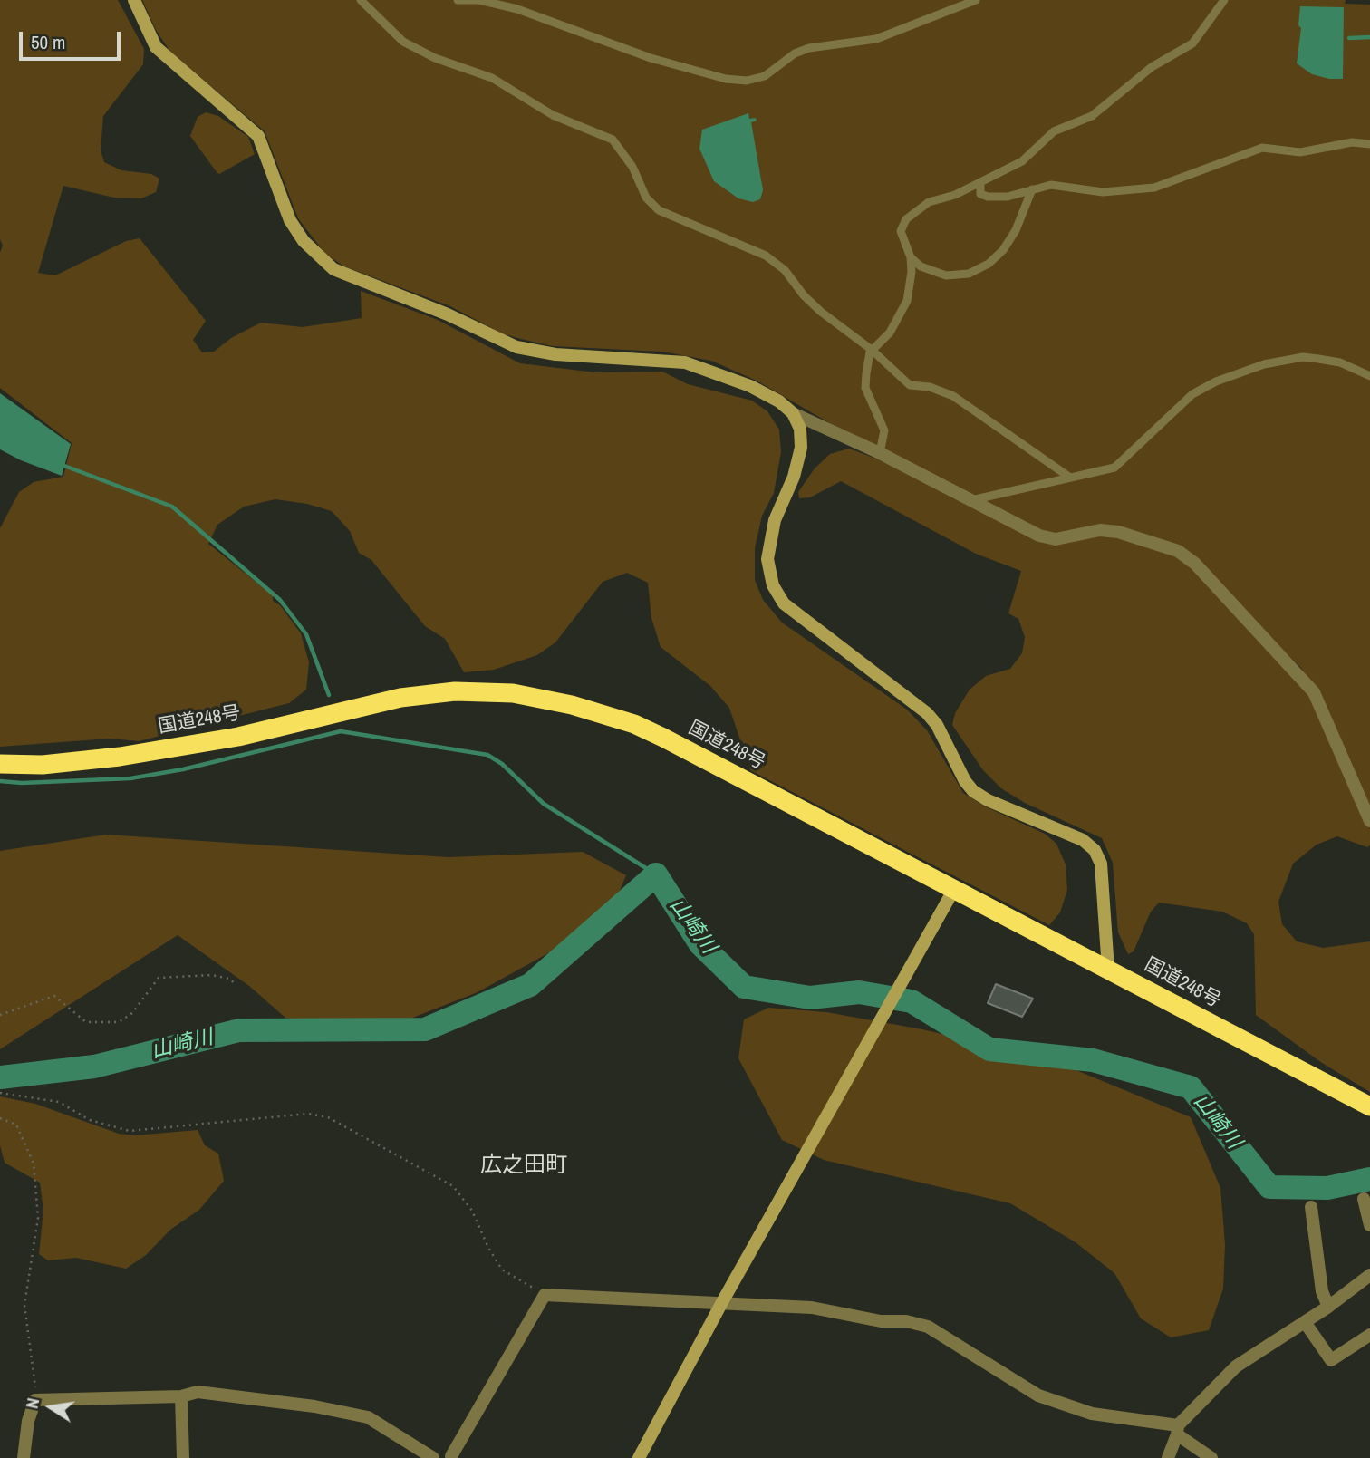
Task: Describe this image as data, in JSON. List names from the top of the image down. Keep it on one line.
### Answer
{"streets":{"highway":["国道248号"]},"districts":["広之田町"],"water":["山崎川"],"scale_bar":"50 m","north":"left"}
